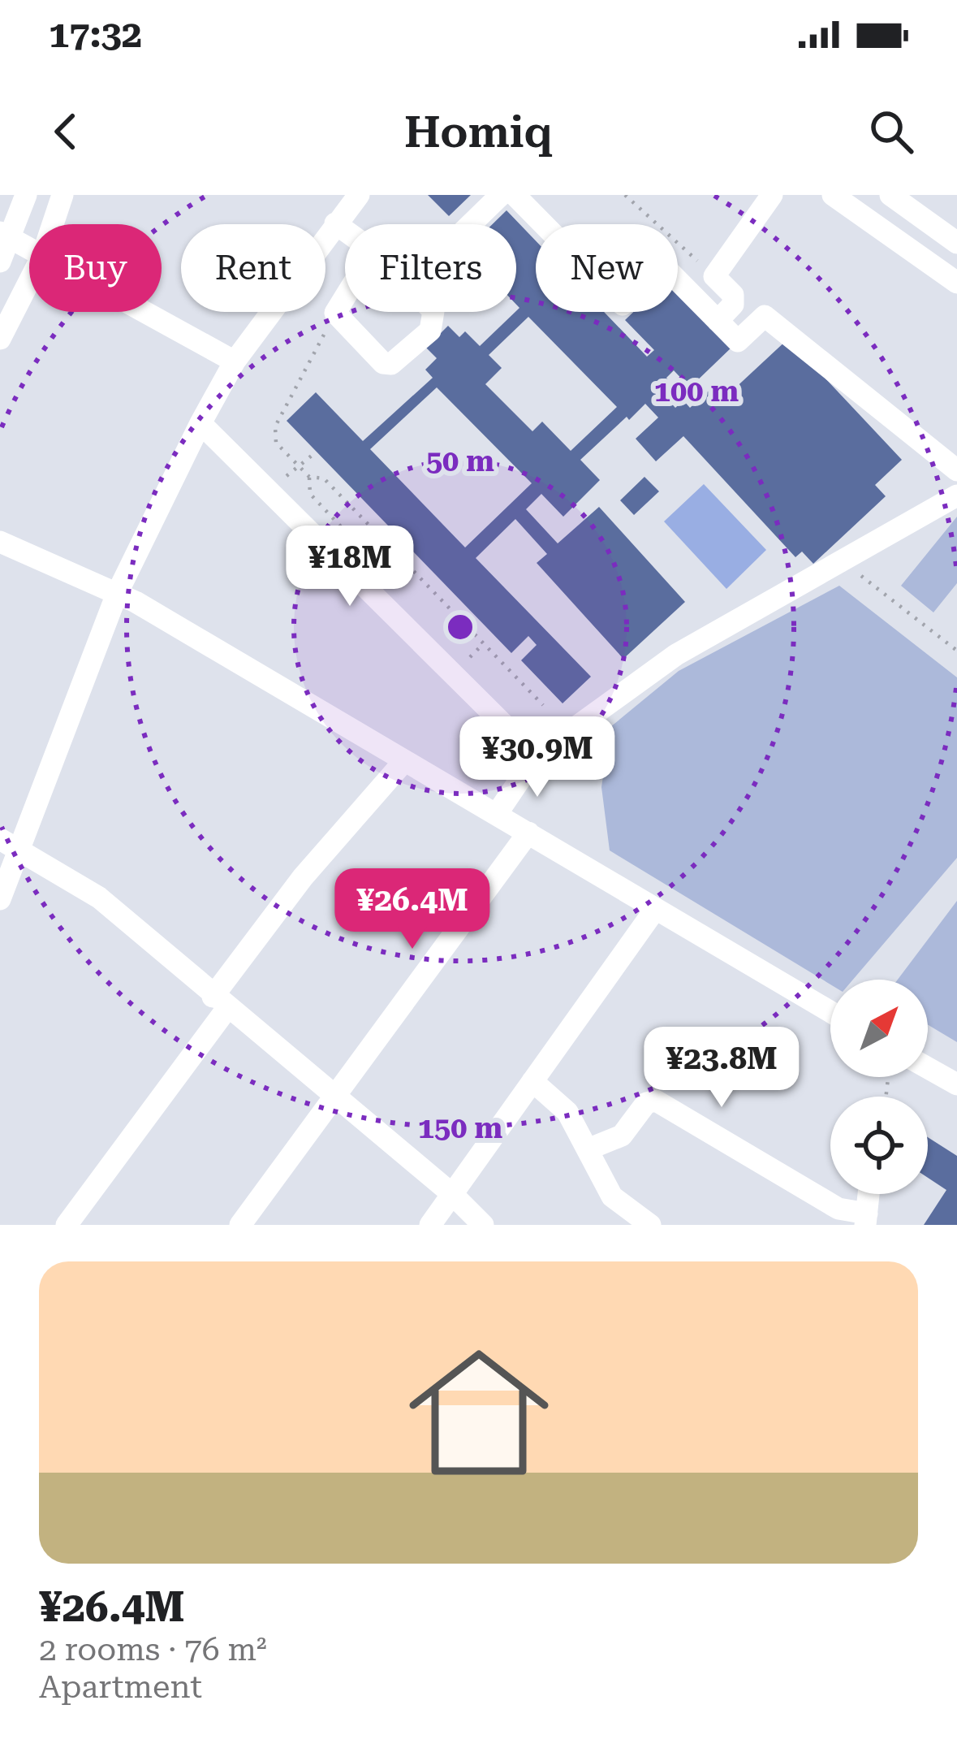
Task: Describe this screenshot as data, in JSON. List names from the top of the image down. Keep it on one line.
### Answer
{"north":"top right","page":{"status":"17:32","header":"Homiq","chip":["Buy","Rent","Filters","New"],"price":["¥18M","¥30.9M","¥26.4M","¥23.8M"],"list":[{"name":"¥26.4M","note":"2 rooms · 76 m² · Apartment"}]},"rings":["100 m","50 m","150 m"]}
